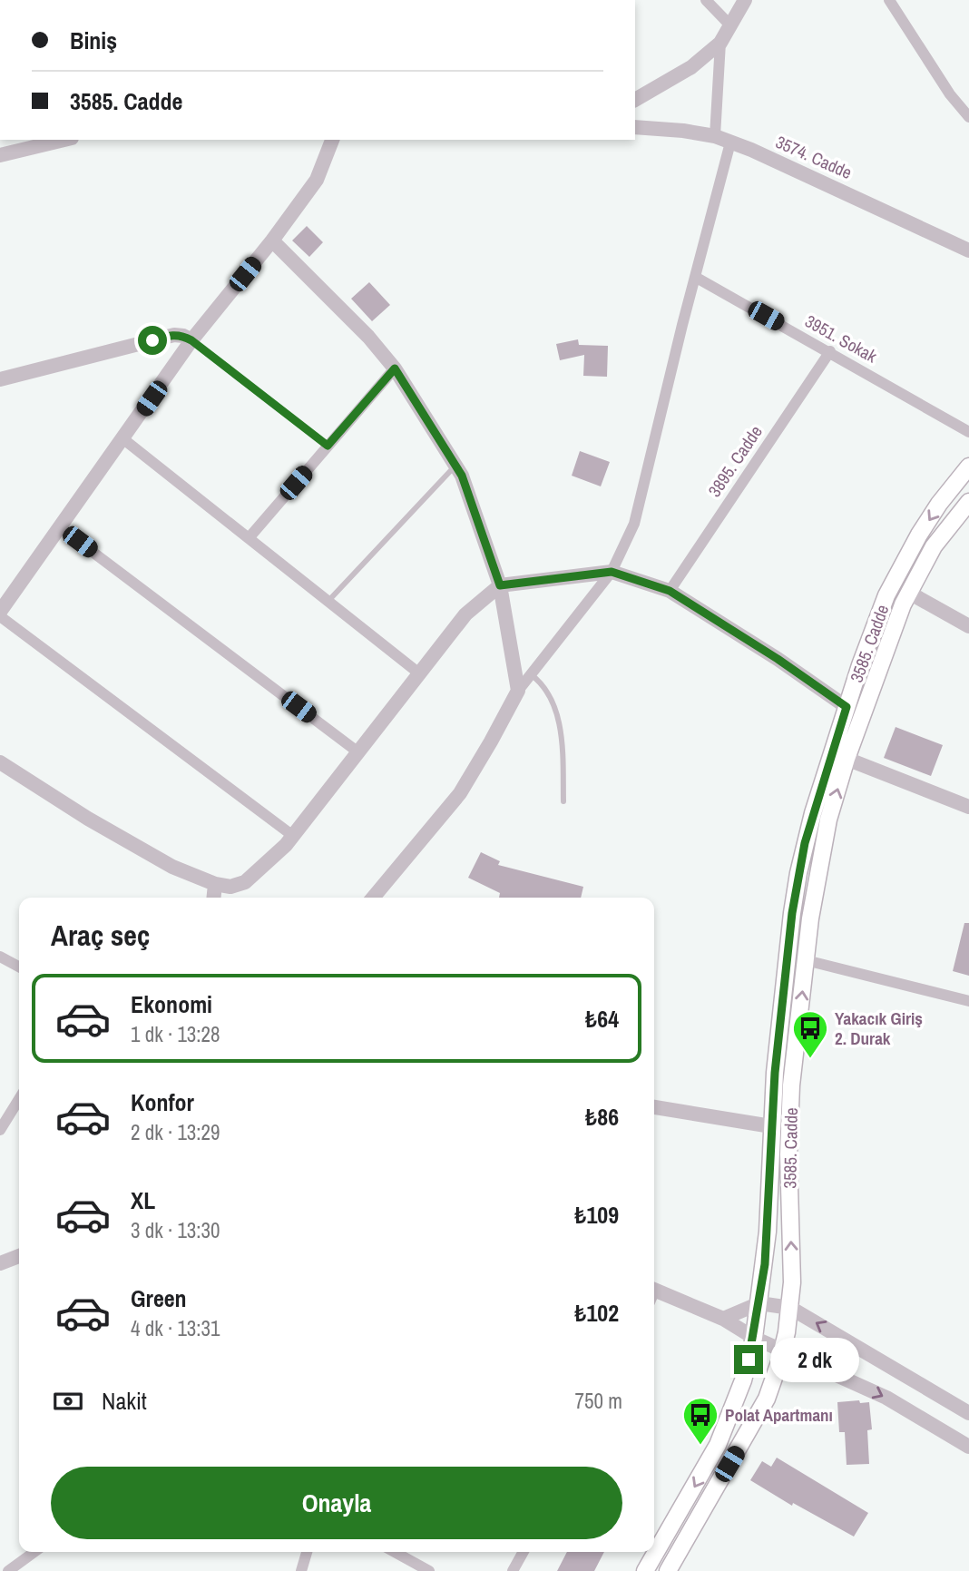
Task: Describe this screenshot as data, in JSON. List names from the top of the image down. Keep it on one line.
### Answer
{"streets":{"main road":["3585. Cadde"],"street":["3574. Cadde","3951. Sokak","3895. Cadde"]},"crossings":[["3951. Sokak","3895. Cadde"]],"places":{"bus stop":["Yakacık Giriş 2. Durak","Polat Apartmanı"]},"page":{"banner":["Biniş","3585. Cadde"],"heading":"Araç seç","list":[{"name":"Ekonomi","note":"1 dk · 13:28","value":"₺64"},{"name":"Konfor","note":"2 dk · 13:29","value":"₺86"},{"name":"XL","note":"3 dk · 13:30","value":"₺109"},{"name":"Green","note":"4 dk · 13:31","value":"₺102"}],"bubble":"2 dk","pay":["Nakit","750 m"],"buttons":"Onayla"}}
